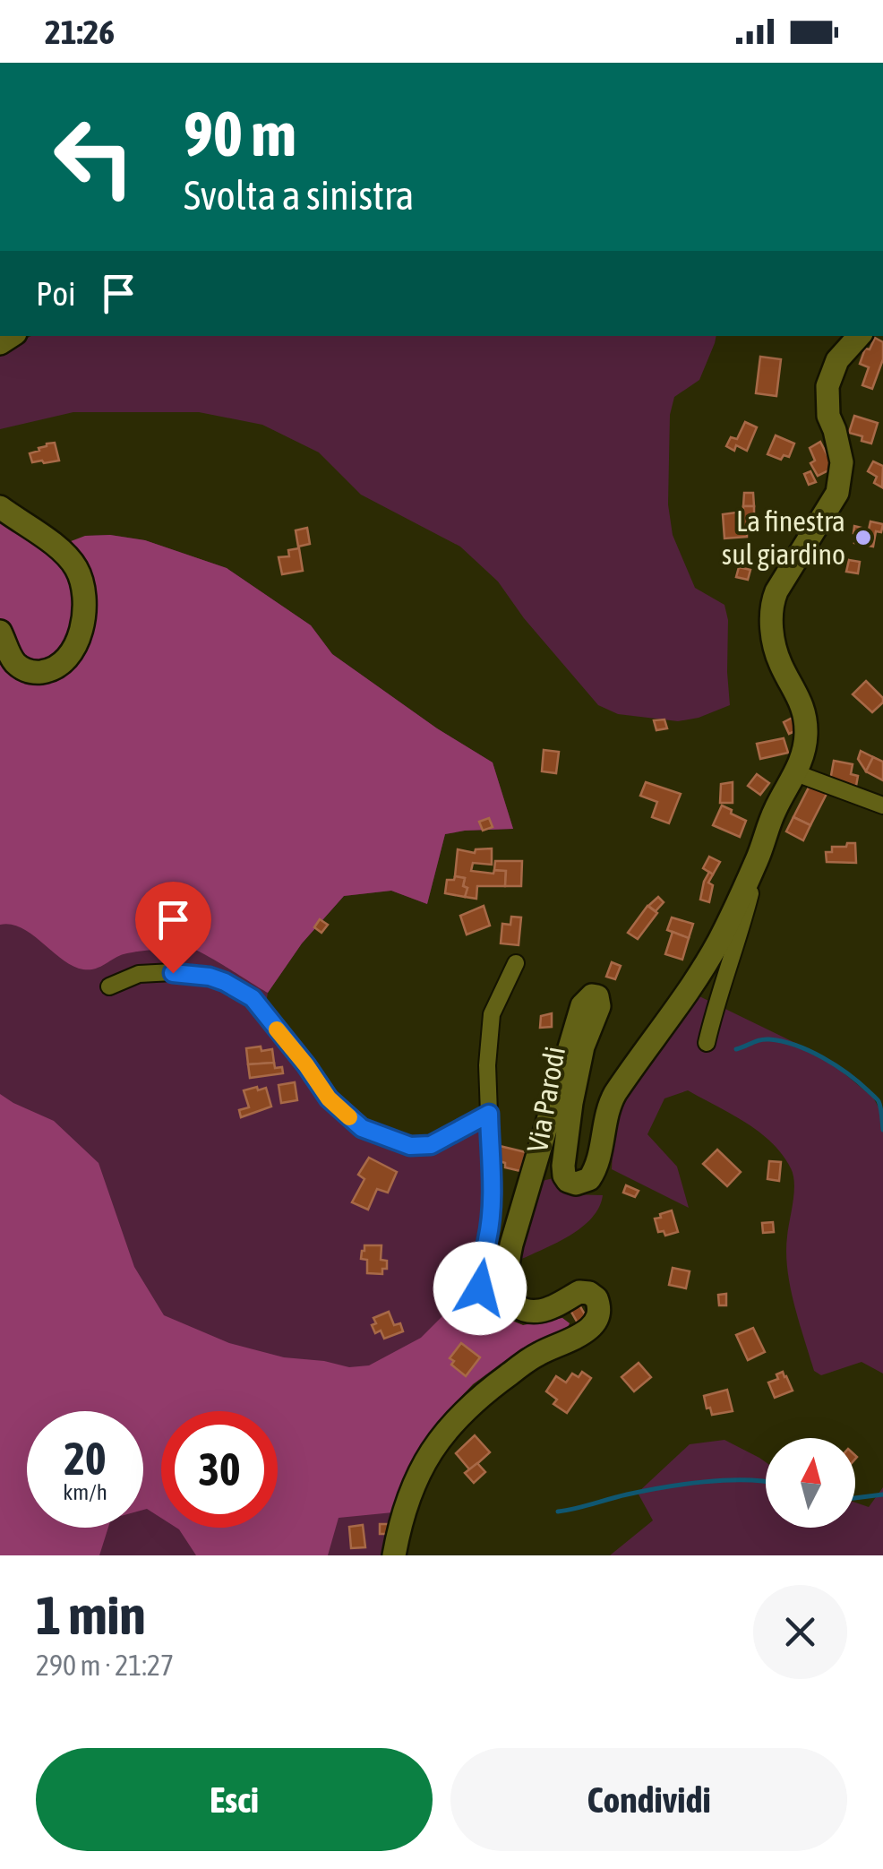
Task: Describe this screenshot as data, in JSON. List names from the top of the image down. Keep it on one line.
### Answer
{"streets":{"street":["Via Parodi"]},"places":["La finestra sul giardino"],"north":"top","page":{"status":"21:26","turn":["90 m","Svolta a sinistra"],"then":"Poi","speed":"20 km/h","limit":"30","heading":["1 min","290 m · 21:27"],"buttons":["Esci","Condividi"]}}
